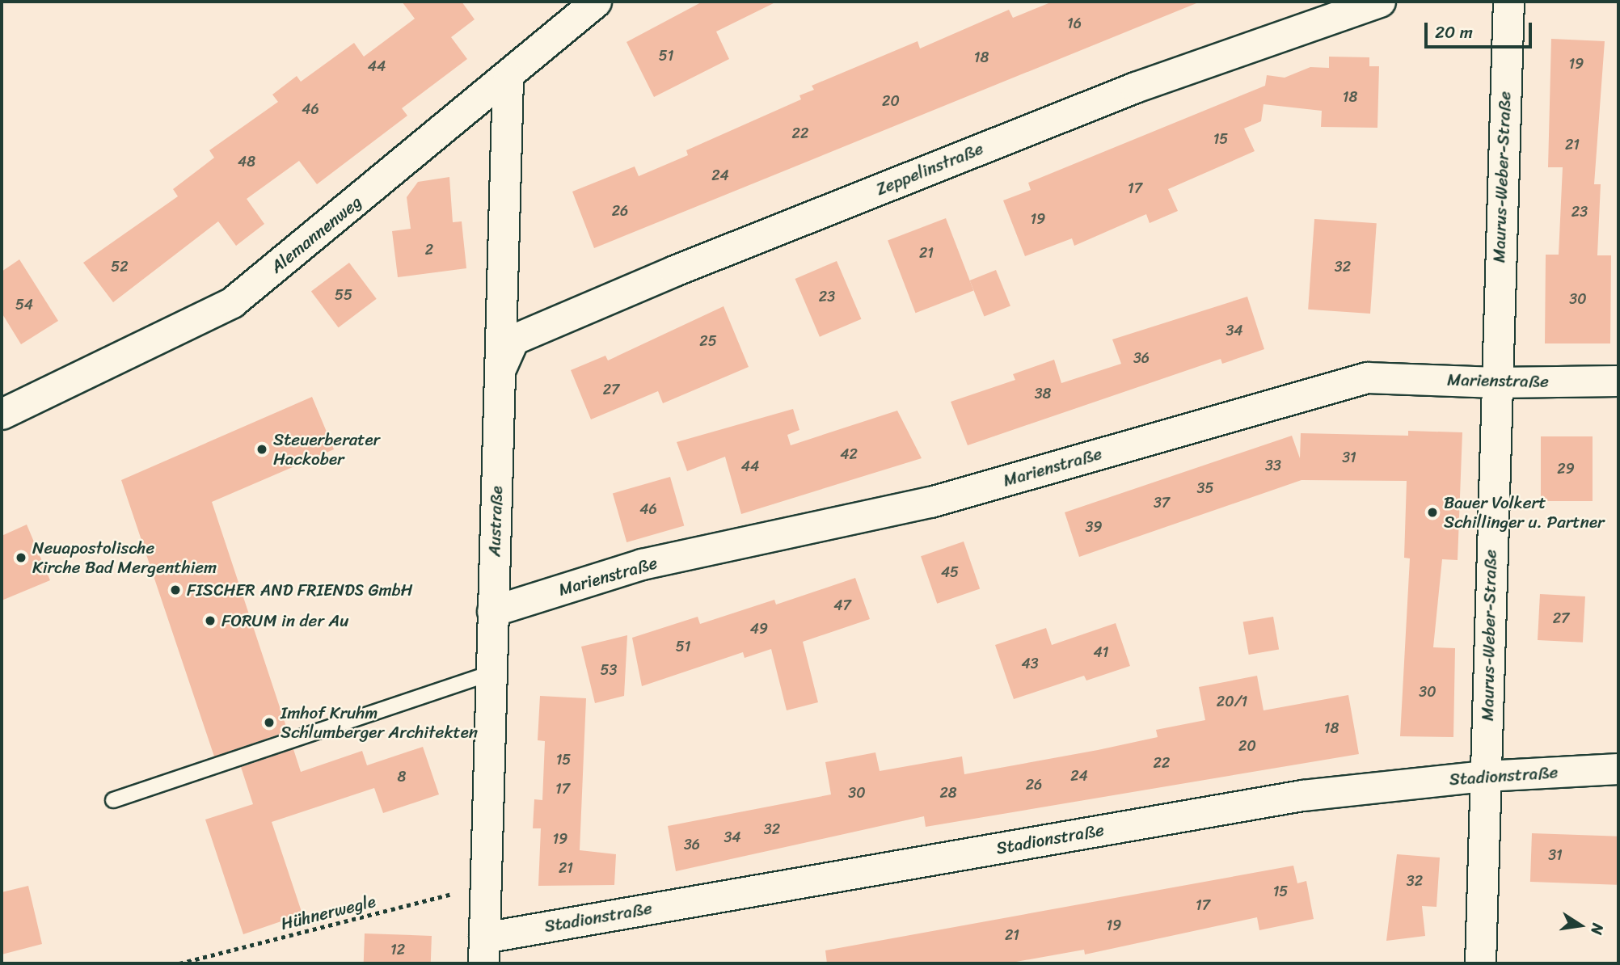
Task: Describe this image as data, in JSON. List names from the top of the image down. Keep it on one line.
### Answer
{"streets":{"street":["Zeppelinstraße","Maurus-Weber-Straße","Alemannenweg","Marienstraße","Austraße","Stadionstraße"],"path":["Hühnerwegle"]},"crossings":[["Zeppelinstraße","Austraße"],["Maurus-Weber-Straße","Marienstraße"],["Maurus-Weber-Straße","Stadionstraße"],["Alemannenweg","Austraße"],["Marienstraße","Austraße"],["Austraße","Stadionstraße"],["Austraße","Hühnerwegle"]],"places":["Steuerberater Hackober","Bauer Volkert Schillinger u. Partner","Neuapostolische Kirche Bad Mergenthiem","FISCHER AND FRIENDS GmbH","FORUM in der Au","Imhof Kruhm Schlumberger Architekten"],"house_numbers":["16","51","18","19","44","18","20","46","22","15","21","48","24","17","26","23","19","2","21","52","32","55","23","30","54","34","25","36","27","38","42","31","33","44","29","35","37","46","39","45","47","27","49","51","41","43","53","30","20/1","18","20","15","22","24","8","26","17","30","28","32","34","19","36","31","21","32","15","17","19","21","12"],"scale_bar":"20 m","north":"right"}
